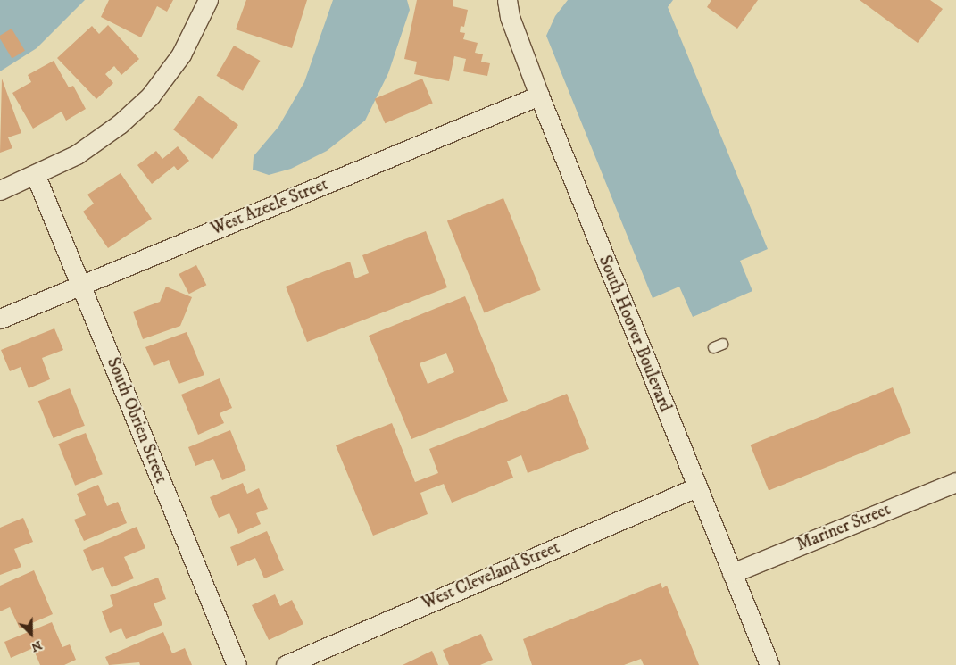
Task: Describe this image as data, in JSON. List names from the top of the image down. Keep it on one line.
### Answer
{"streets":{"street":["West Azeele Street","South Hoover Boulevard","South Obrien Street","Mariner Street","West Cleveland Street"]},"crossings":[["West Azeele Street","South Hoover Boulevard"],["West Azeele Street","South Obrien Street"],["South Hoover Boulevard","Mariner Street"],["South Hoover Boulevard","West Cleveland Street"]],"north":"bottom right"}
